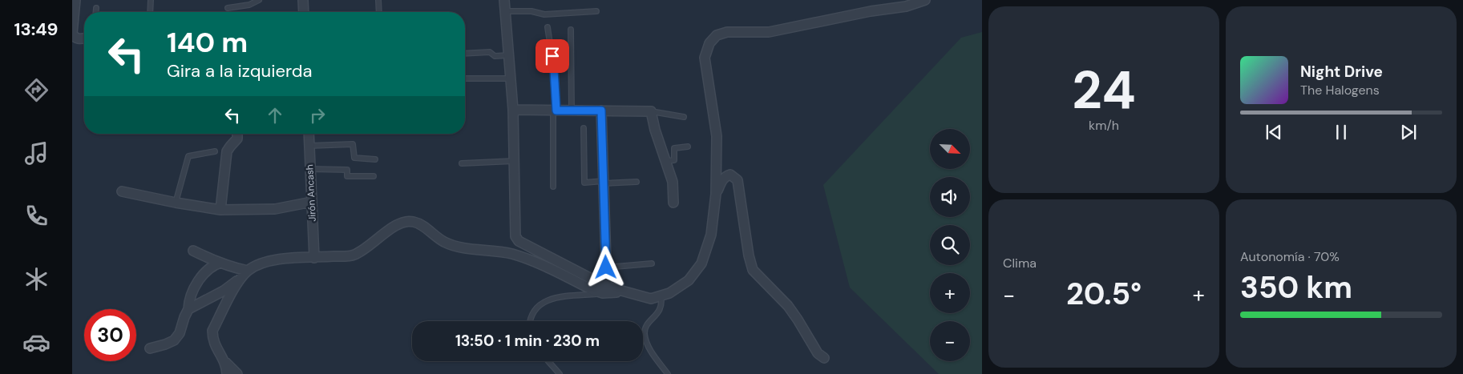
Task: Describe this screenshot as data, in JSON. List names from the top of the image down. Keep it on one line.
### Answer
{"streets":{"street":["Jirón Ancash"]},"north":"bottom right","page":{"tabs":"13:49","tile":[["24","km/h"],"Clima",["Autonomía · 70%","350 km"]],"turn":["140 m","Gira a la izquierda"],"song":["Night Drive","The Halogens"],"map_buttons":["+","−"],"heat":["−","20.5°","+"],"limit":"30","trip":"13:50 · 1 min · 230 m"}}
